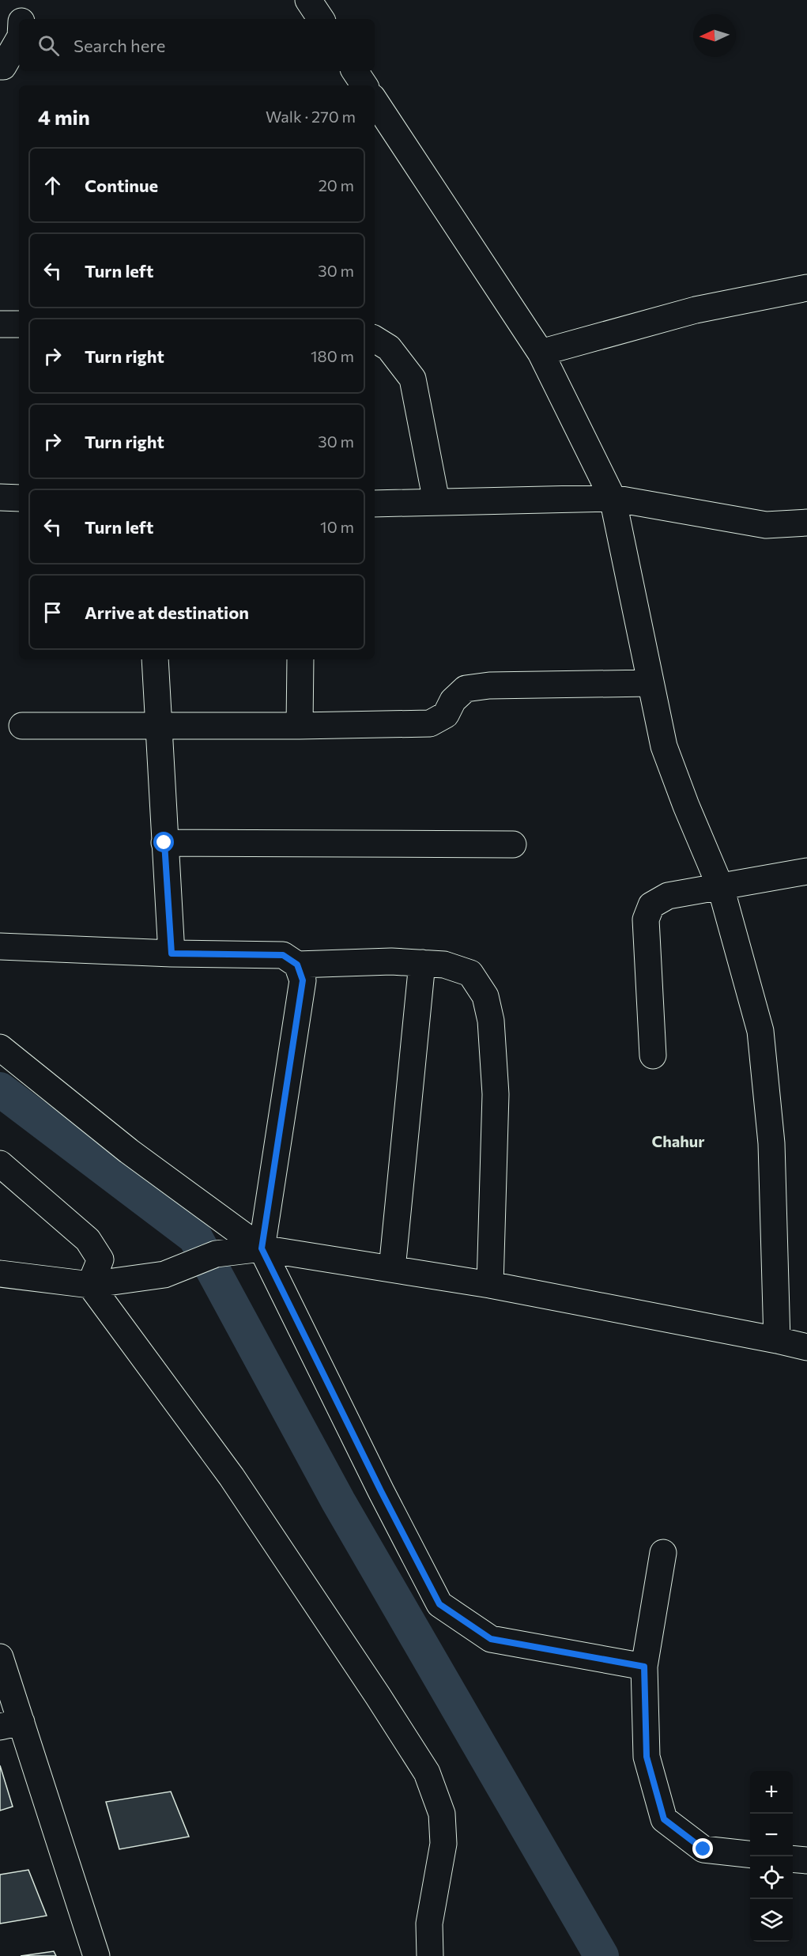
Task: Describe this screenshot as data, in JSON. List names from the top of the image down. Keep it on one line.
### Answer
{"districts":["Chahur"],"north":"left","page":{"search":"Search here","heading":["4 min","Walk · 270 m"],"list":[["Continue","20 m"],["Turn left","30 m"],["Turn right","180 m"],["Turn right","30 m"],["Turn left","10 m"],"Arrive at destination"],"map_buttons":["+","−"]}}
